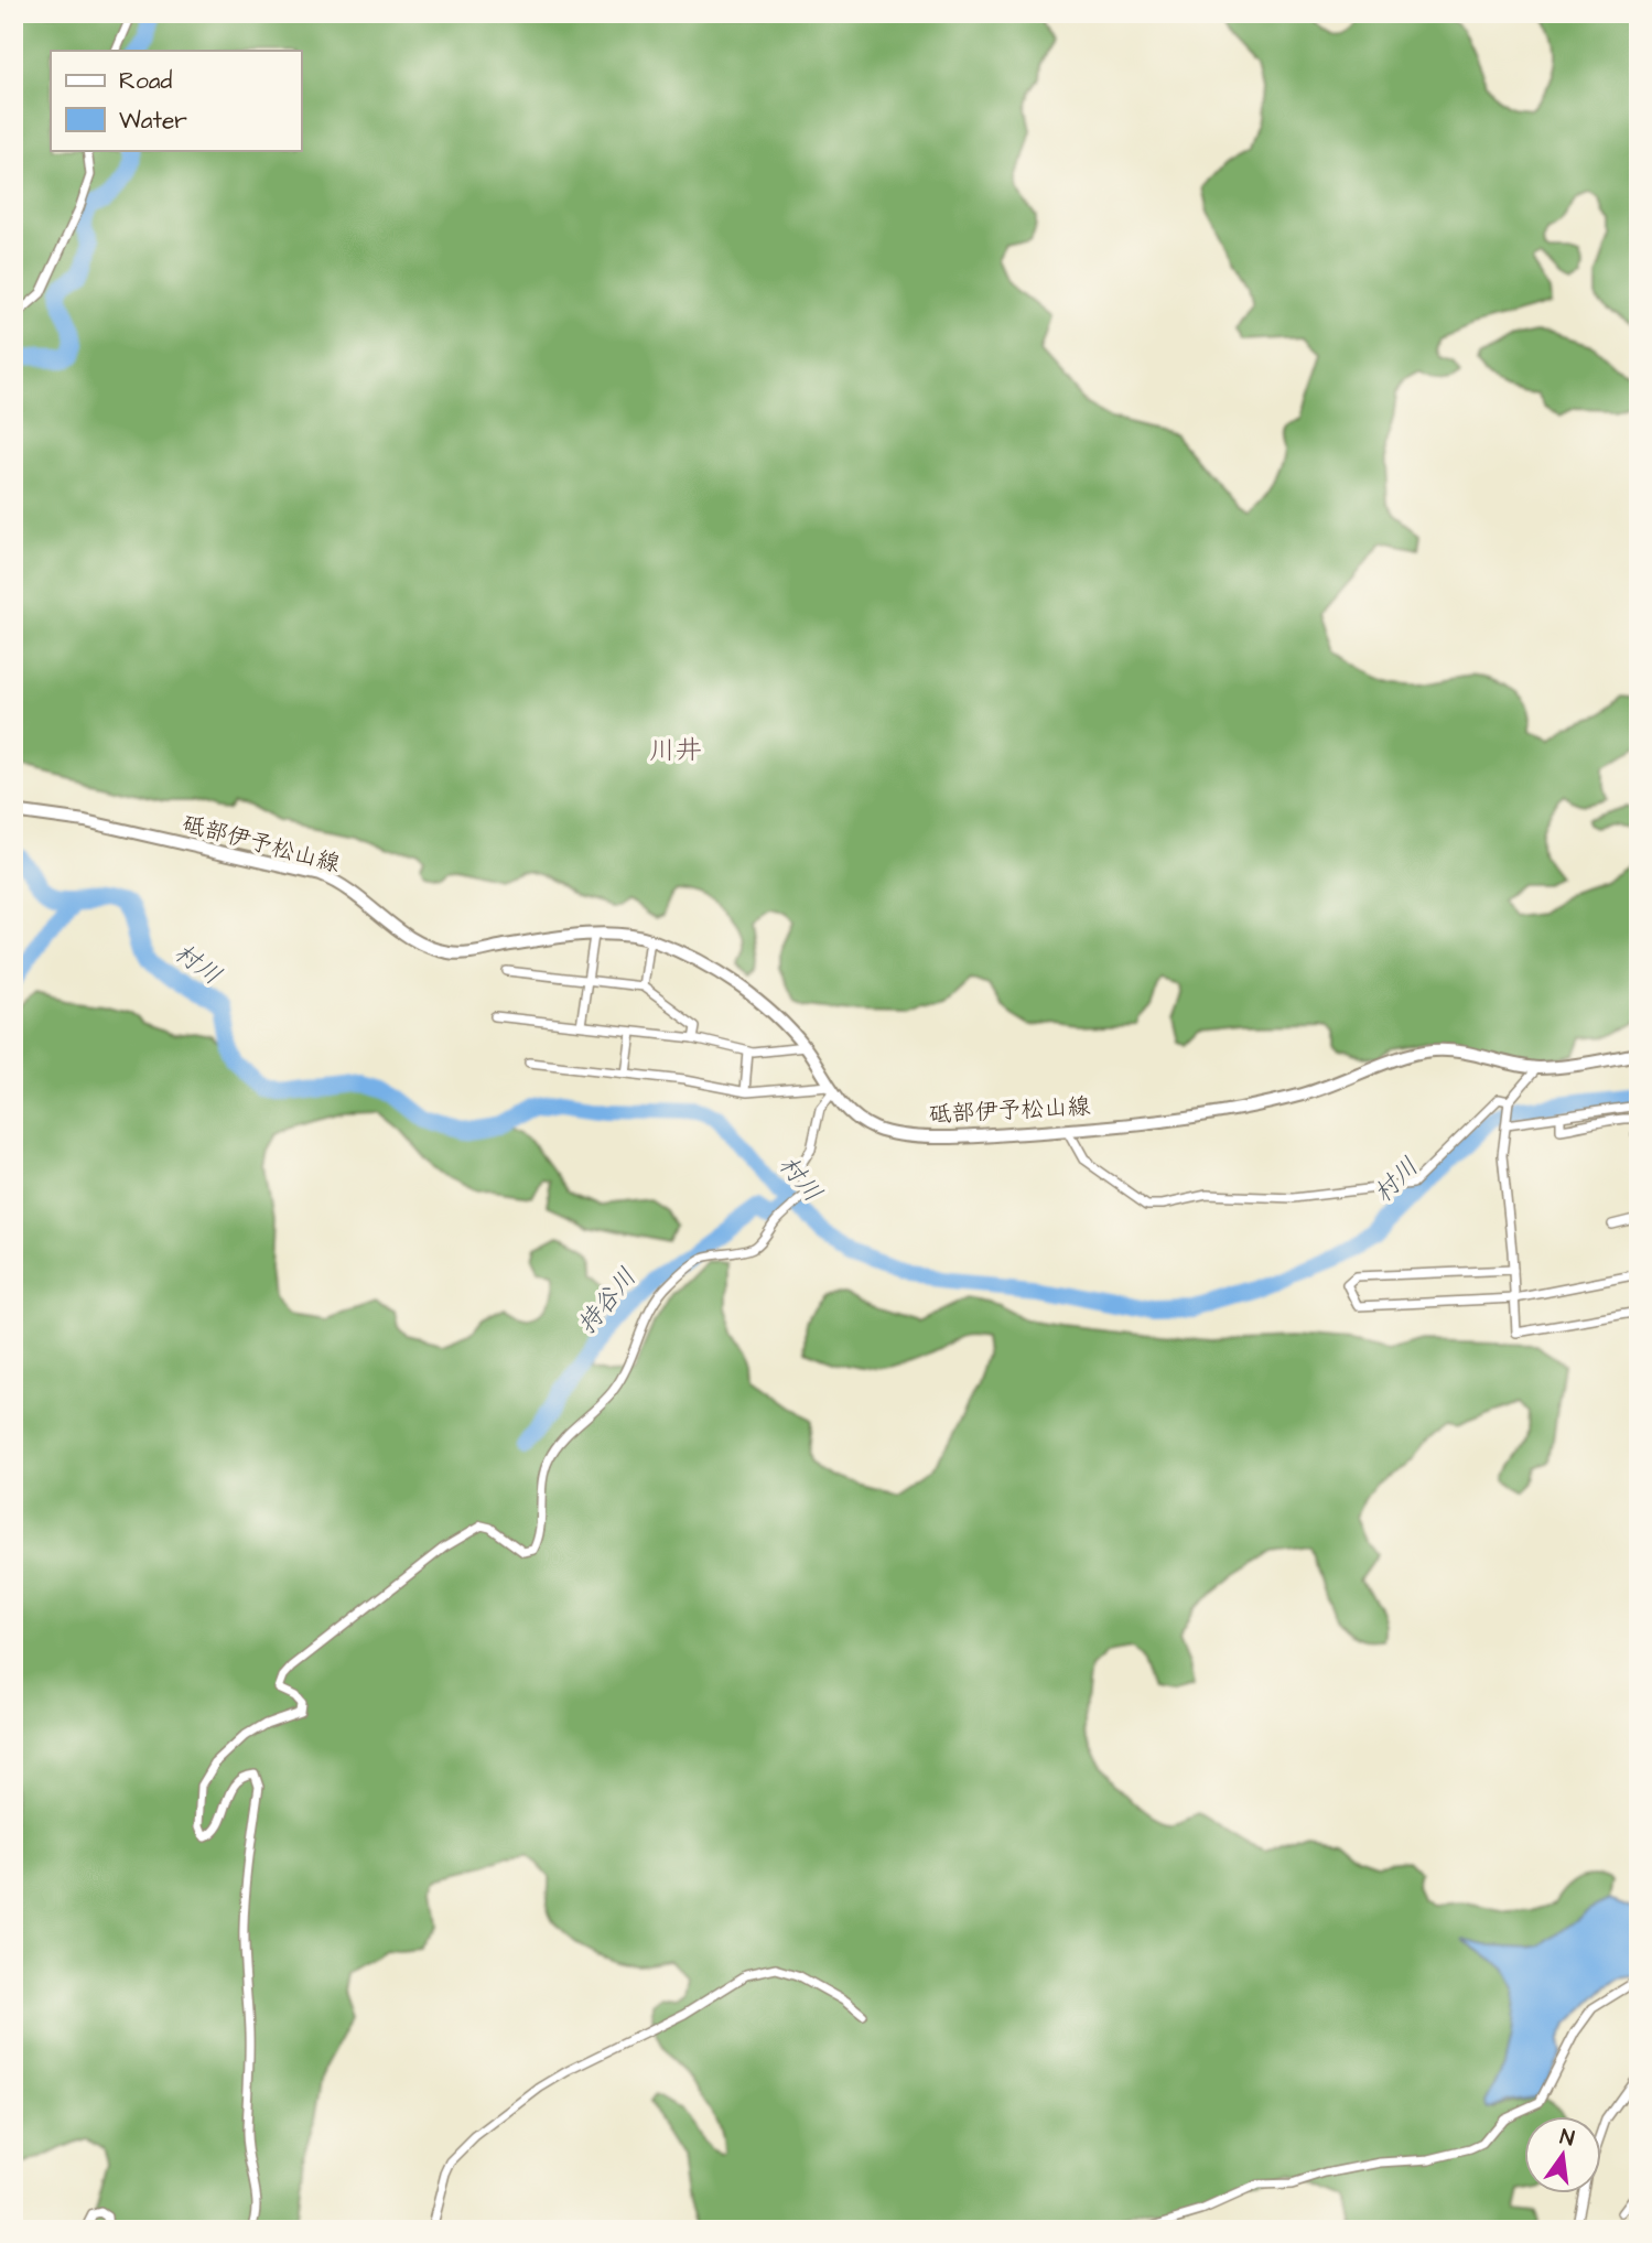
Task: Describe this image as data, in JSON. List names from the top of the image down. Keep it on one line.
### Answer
{"streets":{"main road":["砥部伊予松山線"]},"districts":["川井"],"water":["村川","持谷川"],"legend":["Road","Water"],"north":"top"}
